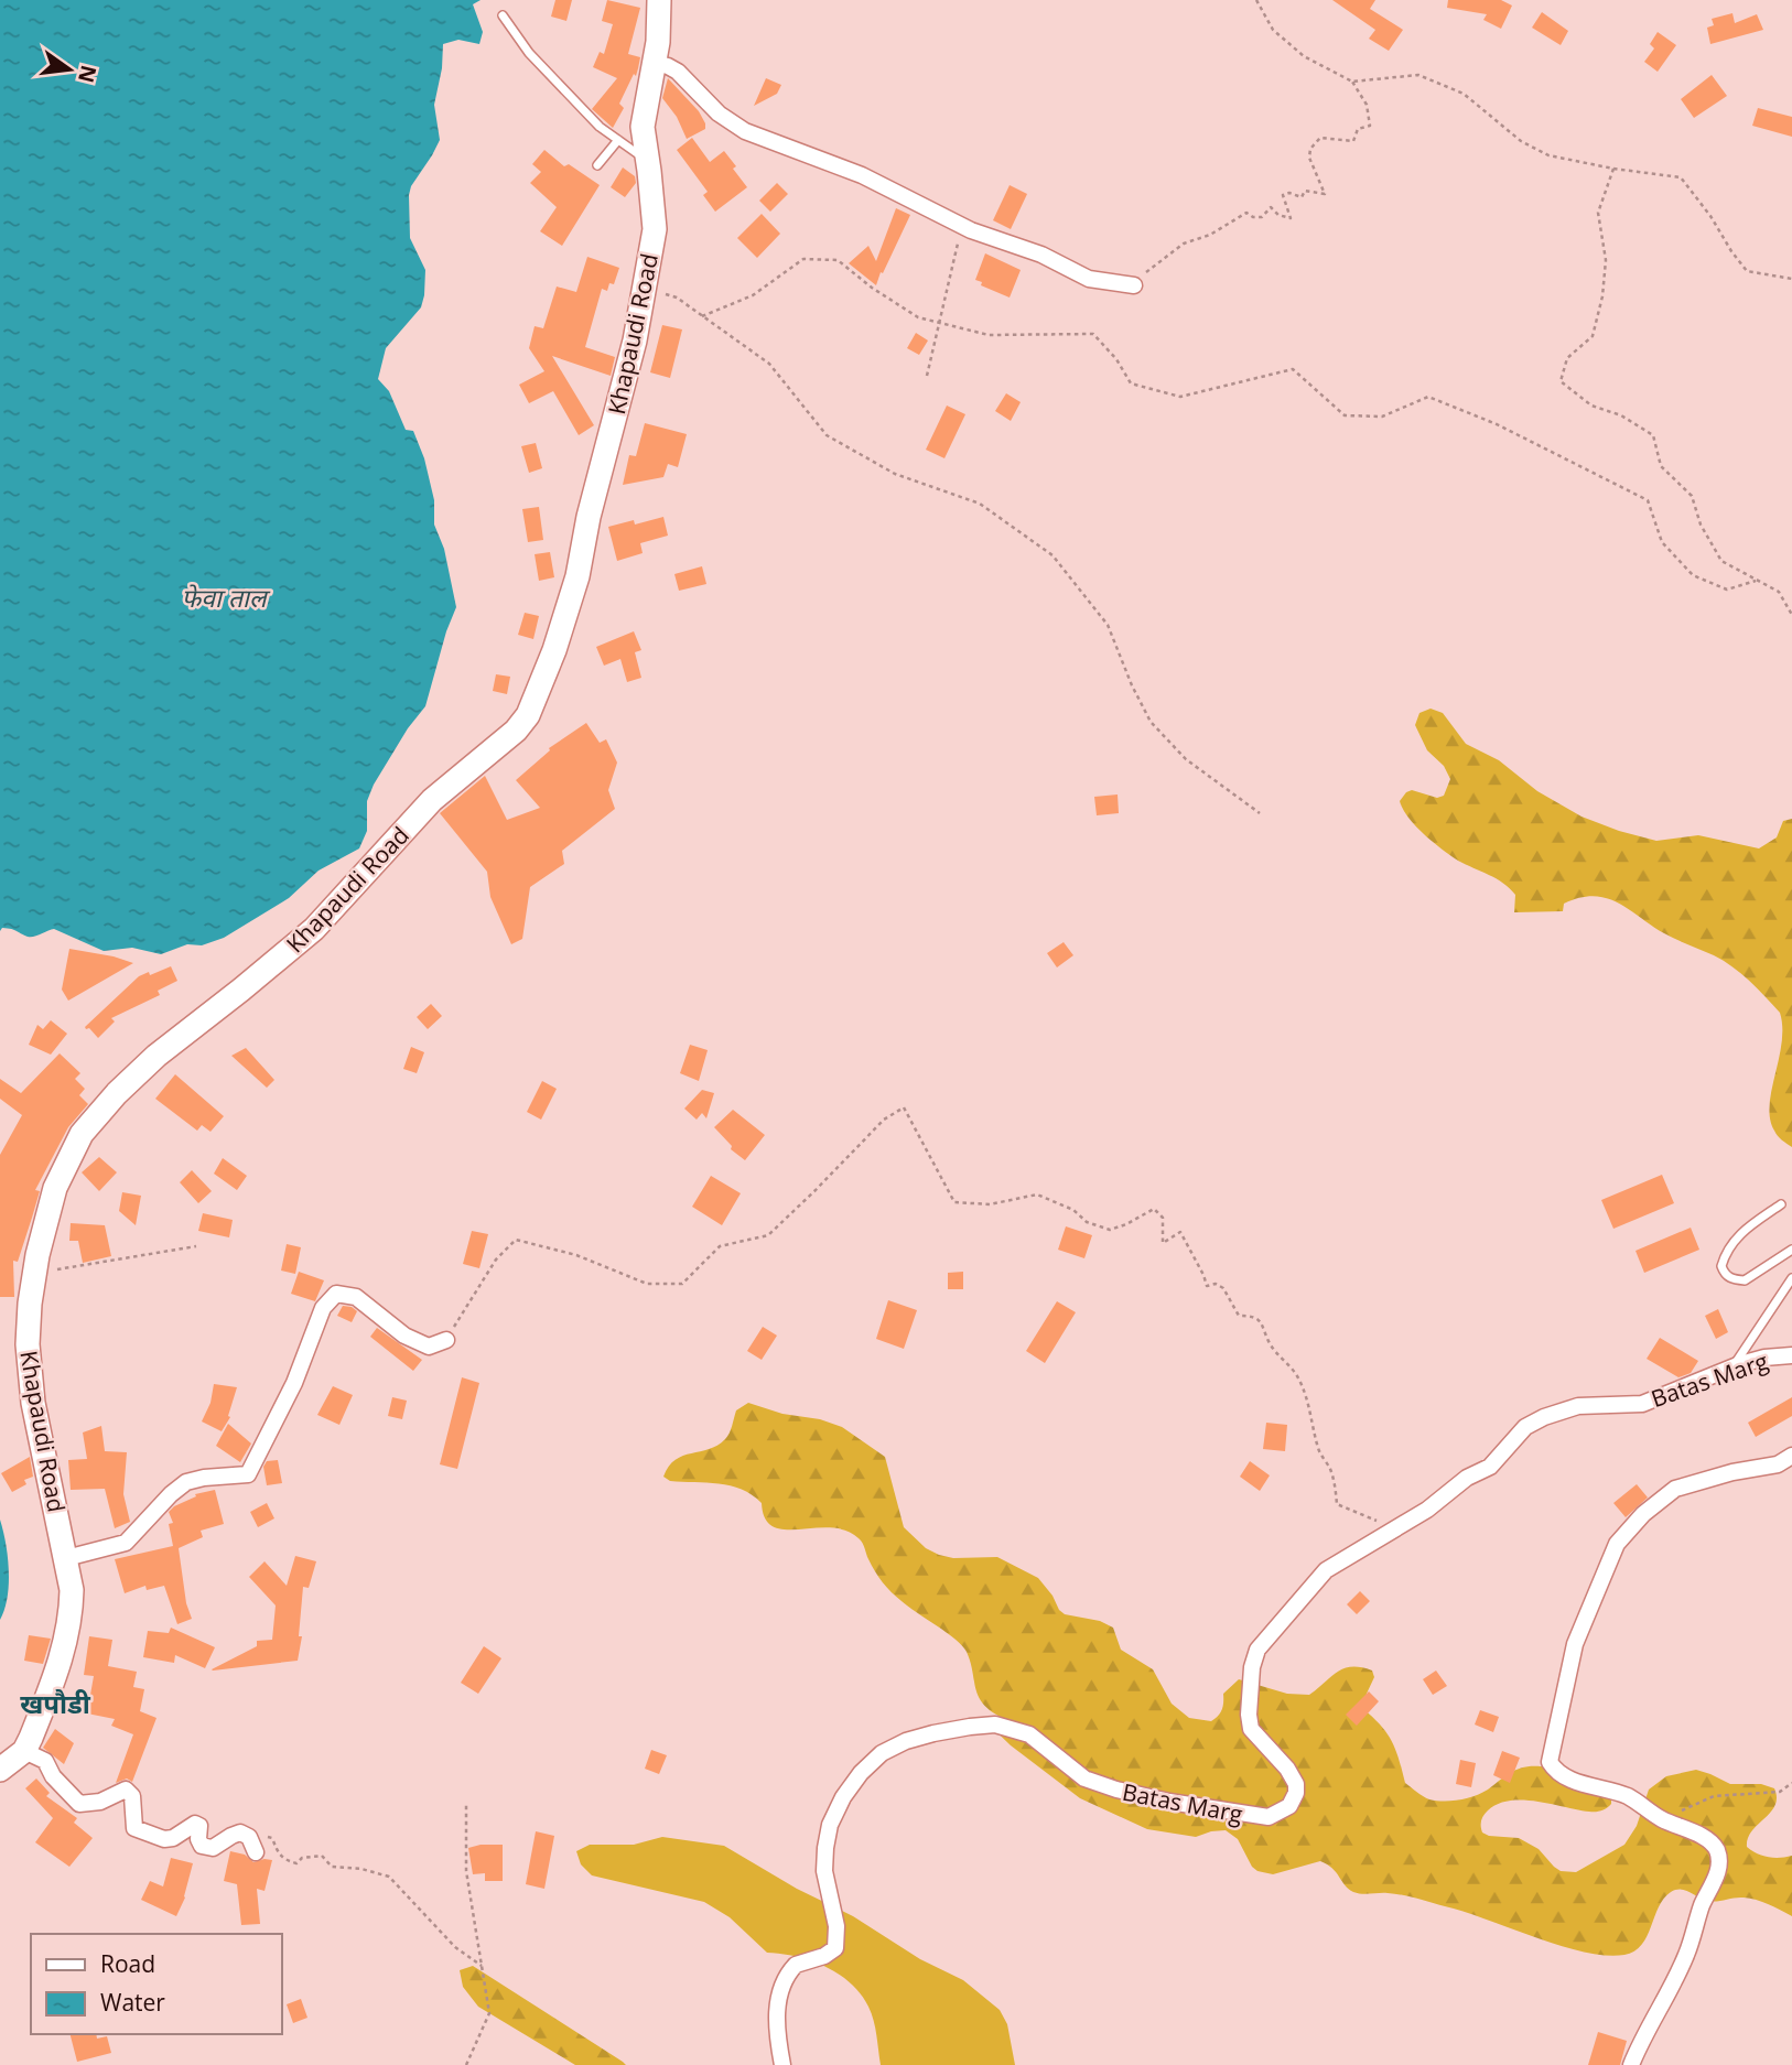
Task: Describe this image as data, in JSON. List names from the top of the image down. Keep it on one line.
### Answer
{"streets":{"main road":["Khapaudi Road"],"street":["Batas Marg"]},"districts":["खपौडी"],"water":["फेवा ताल"],"legend":["Road","Water"],"north":"right"}
